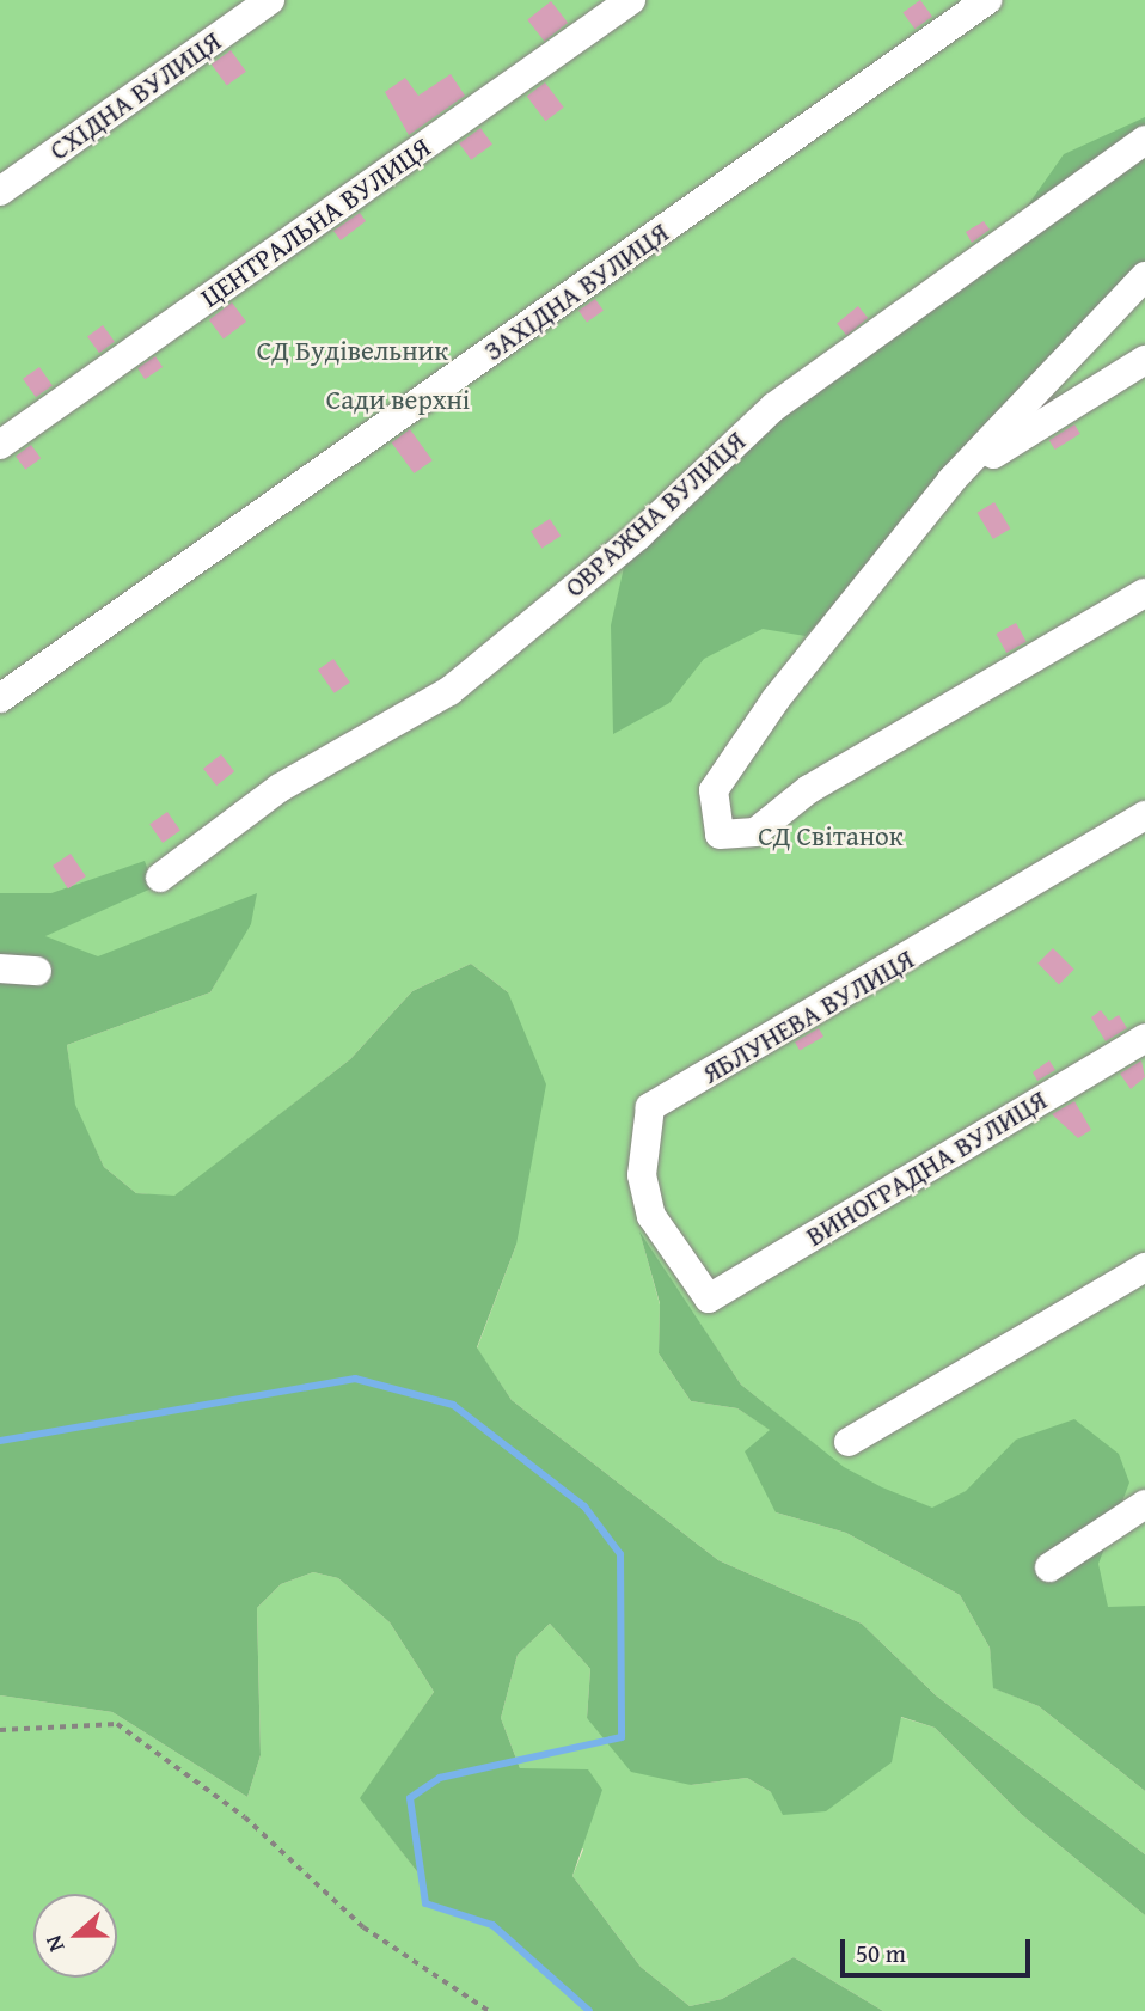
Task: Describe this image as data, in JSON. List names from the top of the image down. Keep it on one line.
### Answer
{"streets":{"lane":["СХІДНА ВУЛИЦЯ","ЦЕНТРАЛЬНА ВУЛИЦЯ","ЗАХІДНА ВУЛИЦЯ","ОВРАЖНА ВУЛИЦЯ","ЯБЛУНЕВА ВУЛИЦЯ","ВИНОГРАДНА ВУЛИЦЯ"]},"crossings":[["ЯБЛУНЕВА ВУЛИЦЯ","ВИНОГРАДНА ВУЛИЦЯ"]],"parks":["СД Будівельник","Сади верхні","СД Світанок"],"scale_bar":"50 m","north":"left"}
